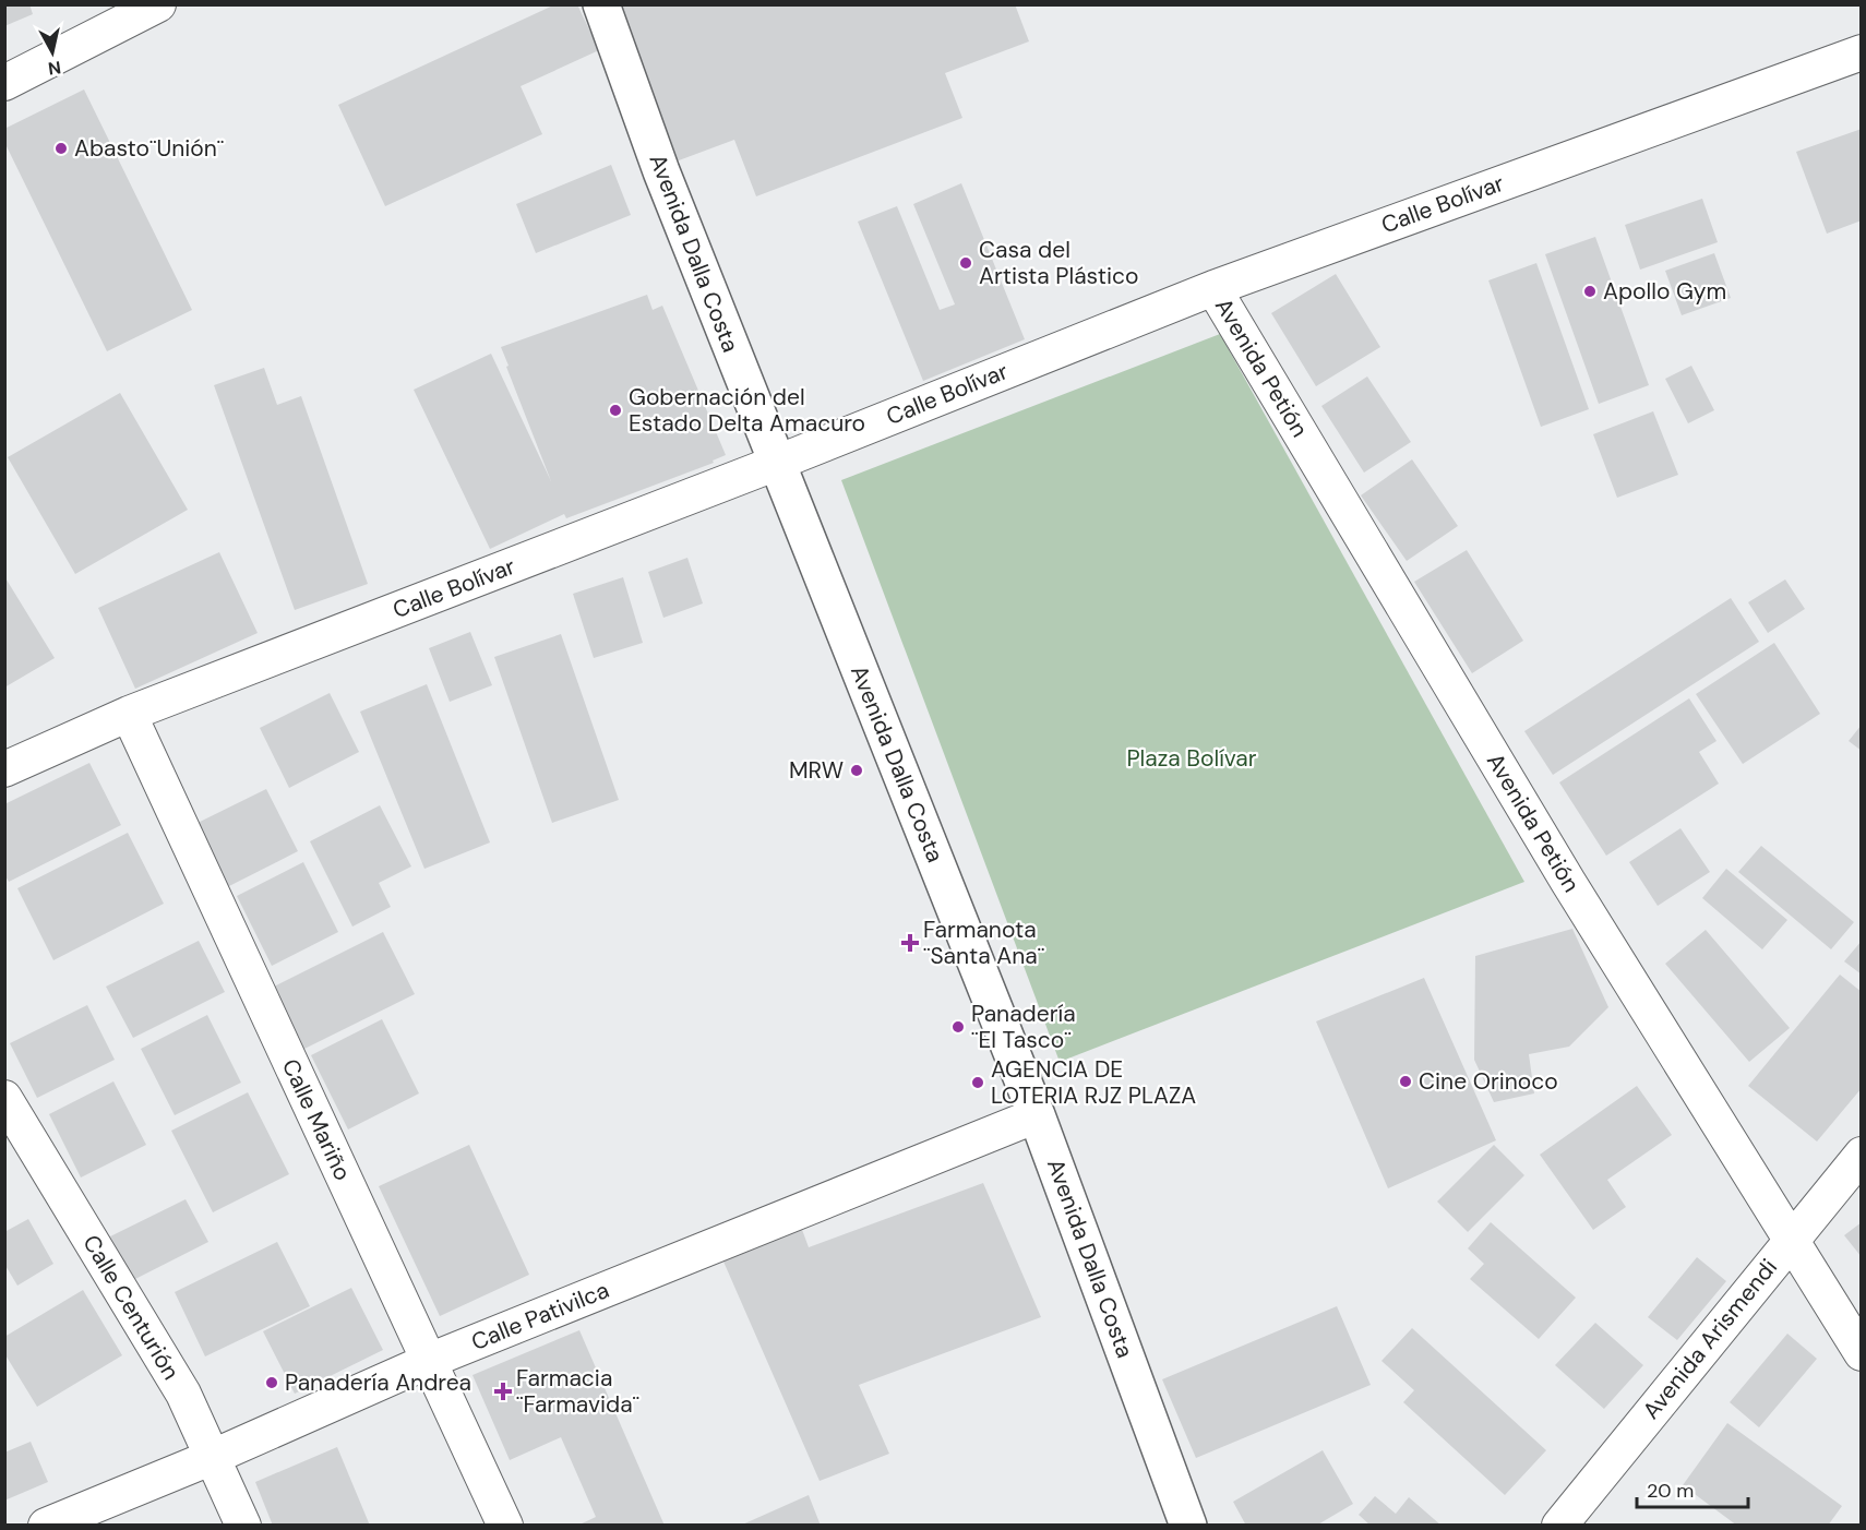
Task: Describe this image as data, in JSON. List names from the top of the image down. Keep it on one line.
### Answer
{"streets":{"main road":["Avenida Dalla Costa"],"street":["Calle Bolívar","Avenida Petión","Calle Mariño","Calle Centurión","Calle Pativilca","Avenida Arismendi"]},"crossings":[["Calle Bolívar","Avenida Dalla Costa"],["Calle Bolívar","Avenida Petión"],["Calle Bolívar","Calle Mariño"],["Avenida Dalla Costa","Calle Pativilca"],["Avenida Petión","Avenida Arismendi"],["Calle Mariño","Calle Pativilca"],["Calle Centurión","Calle Pativilca"]],"parks":["Plaza Bolívar"],"places":{"other":["Abasto¨Unión¨","Casa del Artista Plástico","Apollo Gym","Gobernación del Estado Delta Amacuro","MRW","Panadería ¨El Tasco¨","Cine Orinoco","AGENCIA DE LOTERIA RJZ PLAZA","Panadería Andrea"],"health":["Farmanota ¨Santa Ana¨","Farmacia ¨Farmavida¨"]},"scale_bar":"20 m","north":"bottom"}
